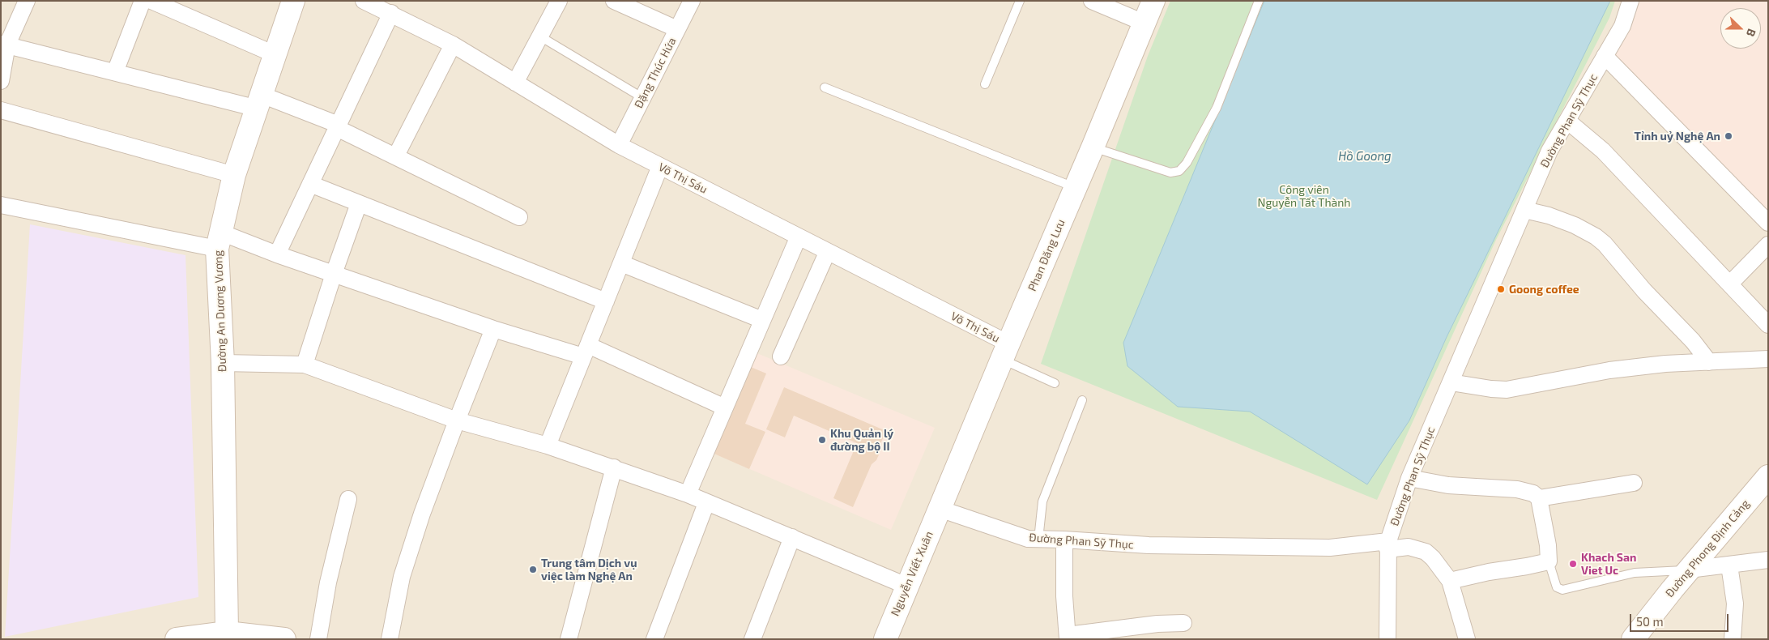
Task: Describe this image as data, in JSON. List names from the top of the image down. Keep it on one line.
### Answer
{"streets":{"street":["Đặng Thúc Hứa","Đường Phan Sỹ Thục","Võ Thị Sáu","Phan Đăng Lưu","Đường An Dương Vương","Đường Phong Định Cảng","Nguyễn Viết Xuân"]},"crossings":[["Đặng Thúc Hứa","Võ Thị Sáu"],["Đường Phan Sỹ Thục","Phan Đăng Lưu"],["Đường Phan Sỹ Thục","Nguyễn Viết Xuân"],["Võ Thị Sáu","Phan Đăng Lưu"],["Phan Đăng Lưu","Nguyễn Viết Xuân"]],"water":["Hồ Goong"],"parks":["Công viên Nguyễn Tất Thành"],"places":["Tỉnh uỷ Nghệ An","Goong coffee","Khu Quản lý đường bộ II","Khach San Viet Uc","Trung tâm Dịch vụ việc làm Nghệ An"],"scale_bar":"50 m","north":"right"}
